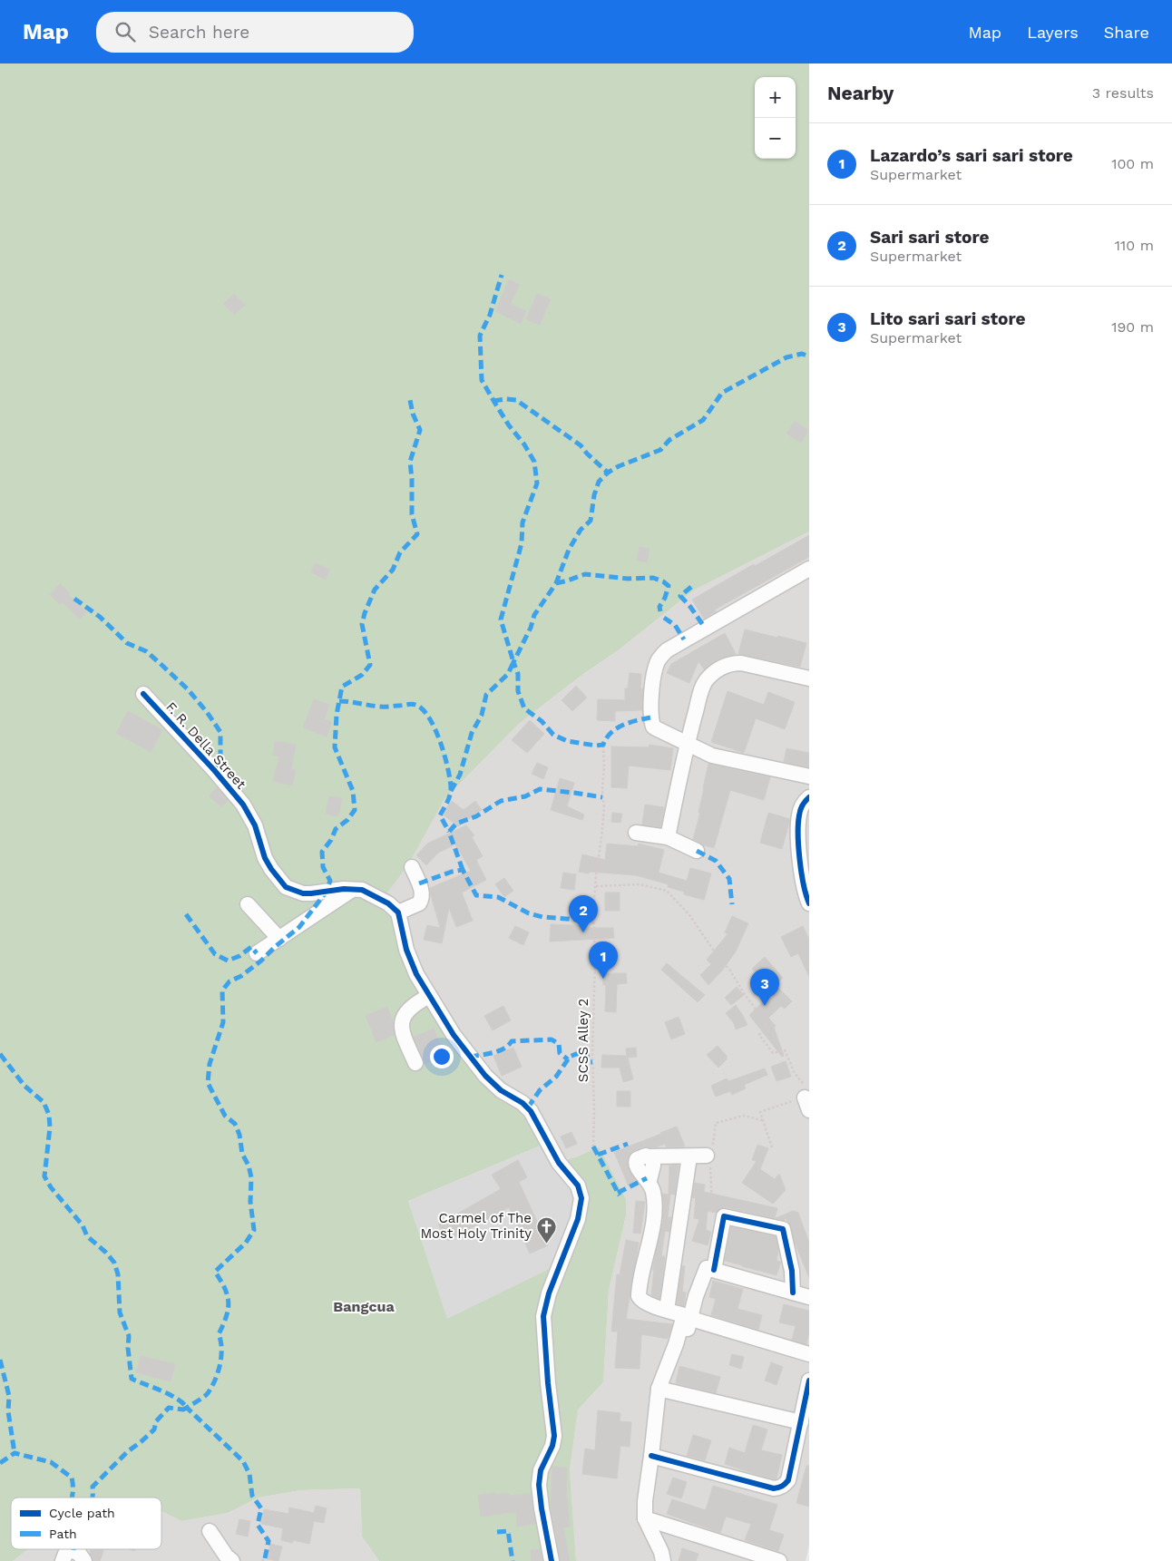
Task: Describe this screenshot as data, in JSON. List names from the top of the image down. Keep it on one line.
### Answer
{"streets":{"street":["F. R. Della Street"],"path":["SCSS Alley 2"]},"districts":["Bangcua"],"places":{"church":["Carmel of The Most Holy Trinity"]},"legend":["Cycle path","Path"],"page":{"header":"Map","search":"Search here","nav":["Map","Layers","Share"],"heading":["Nearby","3 results"],"map_buttons":["+","−"],"list":[{"mark":"1","name":"Lazardo’s sari sari store","note":"Supermarket","value":"100 m"},{"mark":"2","name":"Sari sari store","note":"Supermarket","value":"110 m"},{"mark":"3","name":"Lito sari sari store","note":"Supermarket","value":"190 m"}],"pins":["2","1","3"]}}
